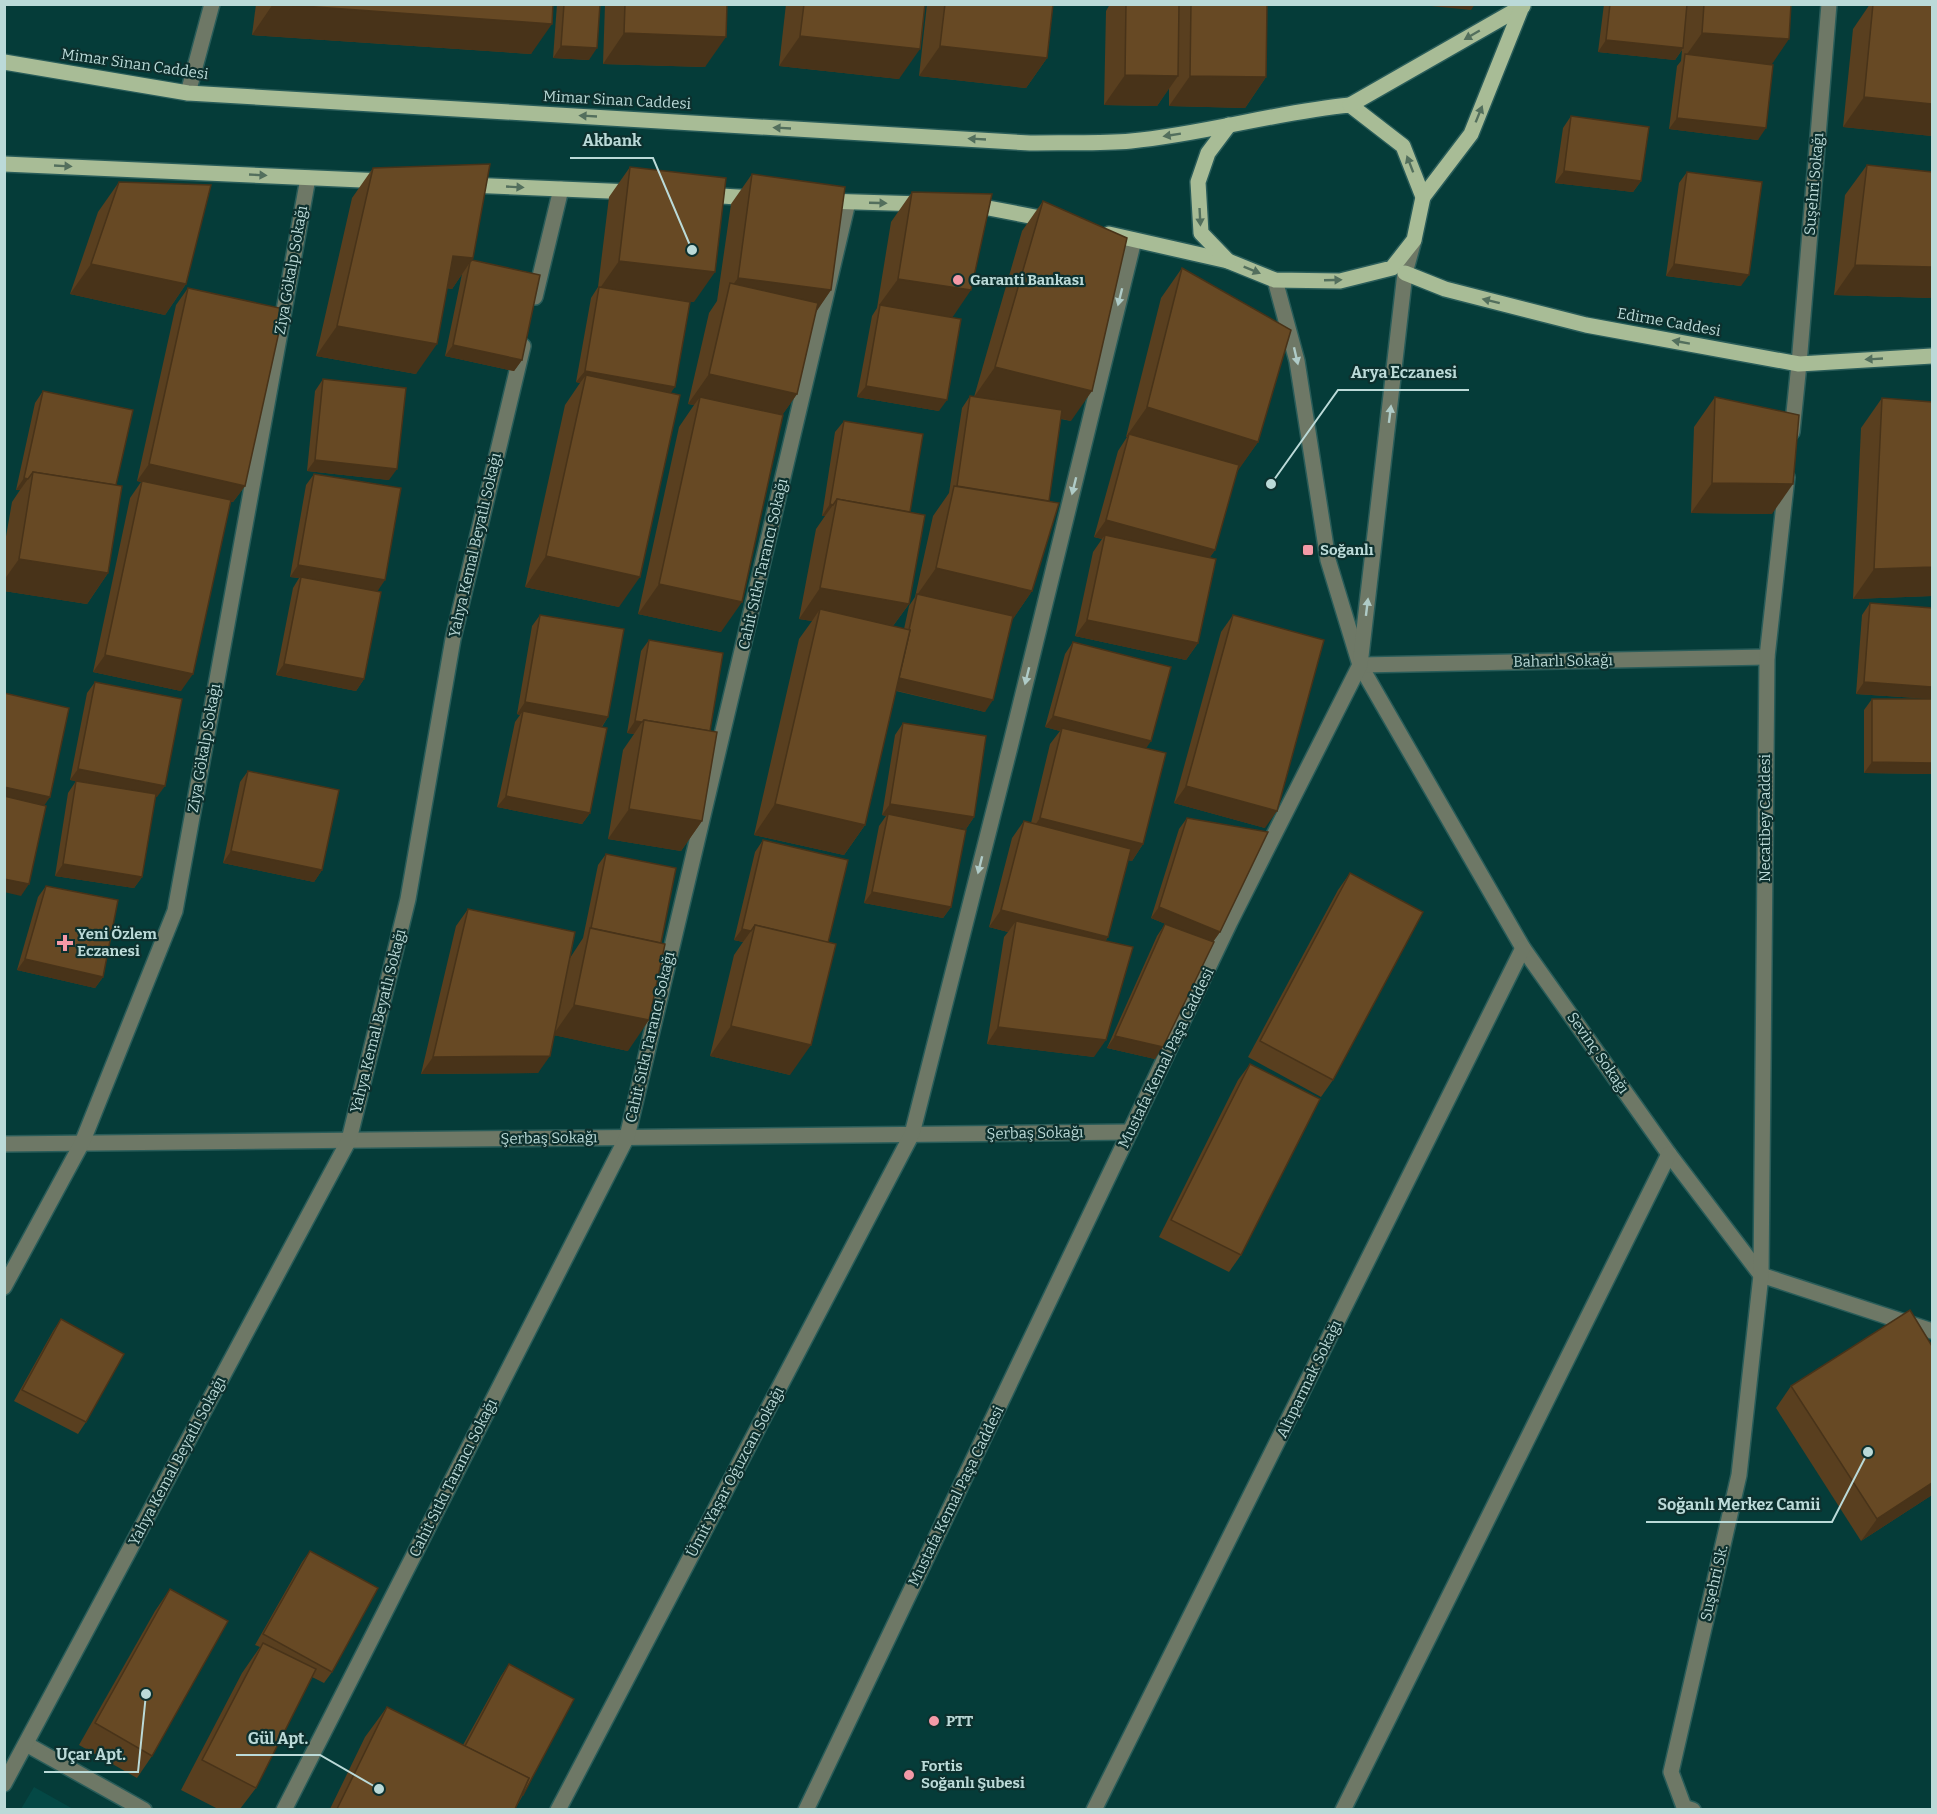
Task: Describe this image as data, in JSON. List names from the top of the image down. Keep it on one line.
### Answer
{"streets":{"main road":["Mimar Sinan Caddesi","Edirne Caddesi"],"street":["Suşehri Sokağı","Ziya Gökalp Sokağı","Yahya Kemal Beyatlı Sokağı","Cahit Sıtkı Tarancı Sokağı","Baharlı Sokağı","Necatibey Caddesi","Sevinç Sokağı","Mustafa Kemal Paşa Caddesi","Şerbaş Sokağı","Altıparmak Sokağı","Ümit Yaşar Oğuzcan Sokağı","Suşehri Sk."]},"crossings":[["Suşehri Sokağı","Edirne Caddesi"],["Suşehri Sokağı","Necatibey Caddesi"],["Ziya Gökalp Sokağı","Şerbaş Sokağı"],["Edirne Caddesi","Necatibey Caddesi"],["Yahya Kemal Beyatlı Sokağı","Şerbaş Sokağı"],["Cahit Sıtkı Tarancı Sokağı","Şerbaş Sokağı"],["Baharlı Sokağı","Necatibey Caddesi"],["Baharlı Sokağı","Sevinç Sokağı"],["Baharlı Sokağı","Mustafa Kemal Paşa Caddesi"],["Necatibey Caddesi","Sevinç Sokağı"],["Necatibey Caddesi","Suşehri Sk."],["Sevinç Sokağı","Mustafa Kemal Paşa Caddesi"],["Sevinç Sokağı","Altıparmak Sokağı"],["Sevinç Sokağı","Suşehri Sk."],["Mustafa Kemal Paşa Caddesi","Şerbaş Sokağı"],["Şerbaş Sokağı","Ümit Yaşar Oğuzcan Sokağı"]],"one_way":["Edirne Caddesi","Ümit Yaşar Oğuzcan Sokağı"],"places":{"other":["Akbank","Garanti Bankası","Arya Eczanesi","Soğanlı Merkez Camii","Uçar Apt.","PTT","Fortis Soğanlı Şubesi","Gül Apt."],"transit":["Soğanlı"],"health":["Yeni Özlem Eczanesi"]}}
